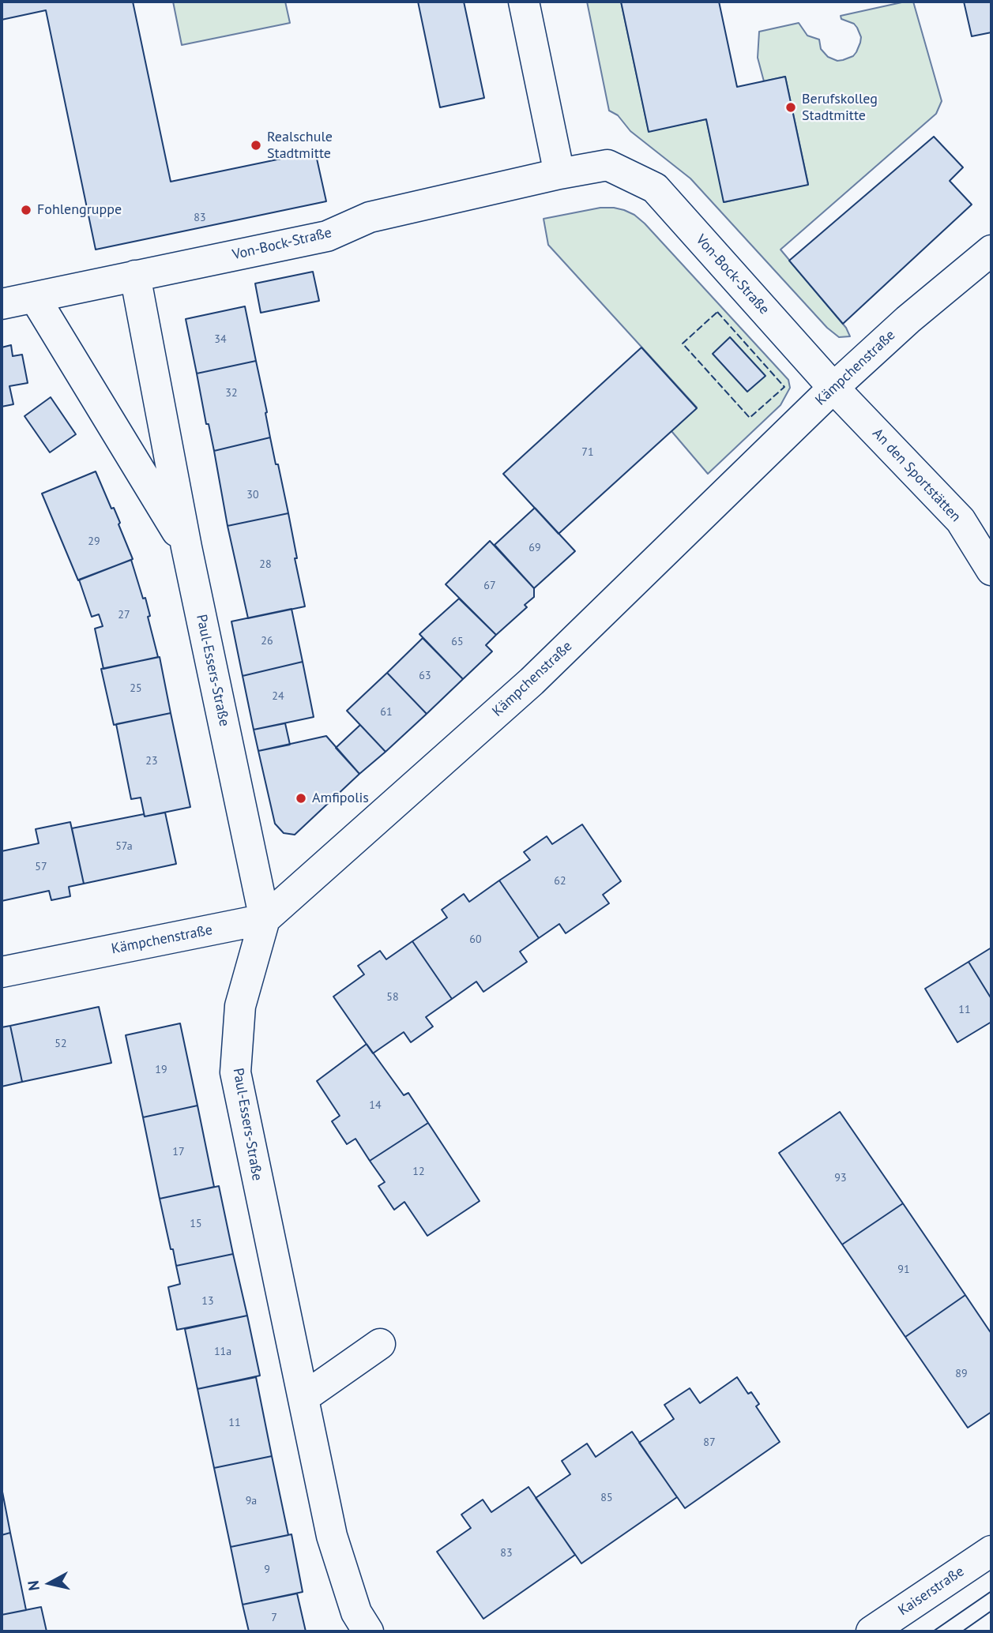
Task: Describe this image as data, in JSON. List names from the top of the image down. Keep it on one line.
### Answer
{"streets":{"street":["Von-Bock-Straße","Kämpchenstraße","An den Sportstätten","Paul-Essers-Straße","Kaiserstraße"]},"crossings":[["Von-Bock-Straße","Kämpchenstraße"],["Von-Bock-Straße","An den Sportstätten"],["Von-Bock-Straße","Paul-Essers-Straße"],["Kämpchenstraße","An den Sportstätten"],["Kämpchenstraße","Paul-Essers-Straße"]],"places":["Berufskolleg Stadtmitte","Realschule Stadtmitte","Fohlengruppe","Amfipolis"],"house_numbers":["83","34","32","71","30","29","69","28","67","27","26","65","63","25","24","61","23","57a","57","62","60","58","11","52","19","14","17","12","93","15","91","13","11a","89","11","87","85","9a","83","9","7"],"north":"left"}
